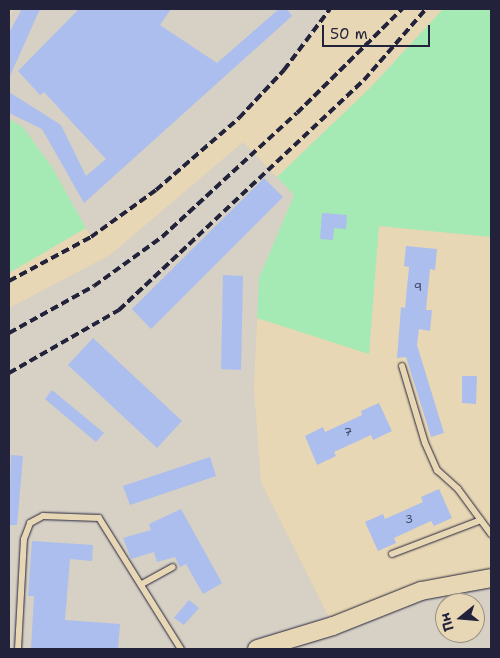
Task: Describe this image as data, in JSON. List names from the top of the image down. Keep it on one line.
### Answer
{"house_numbers":["9","7","3"],"scale_bar":"50 m","north":"left"}
